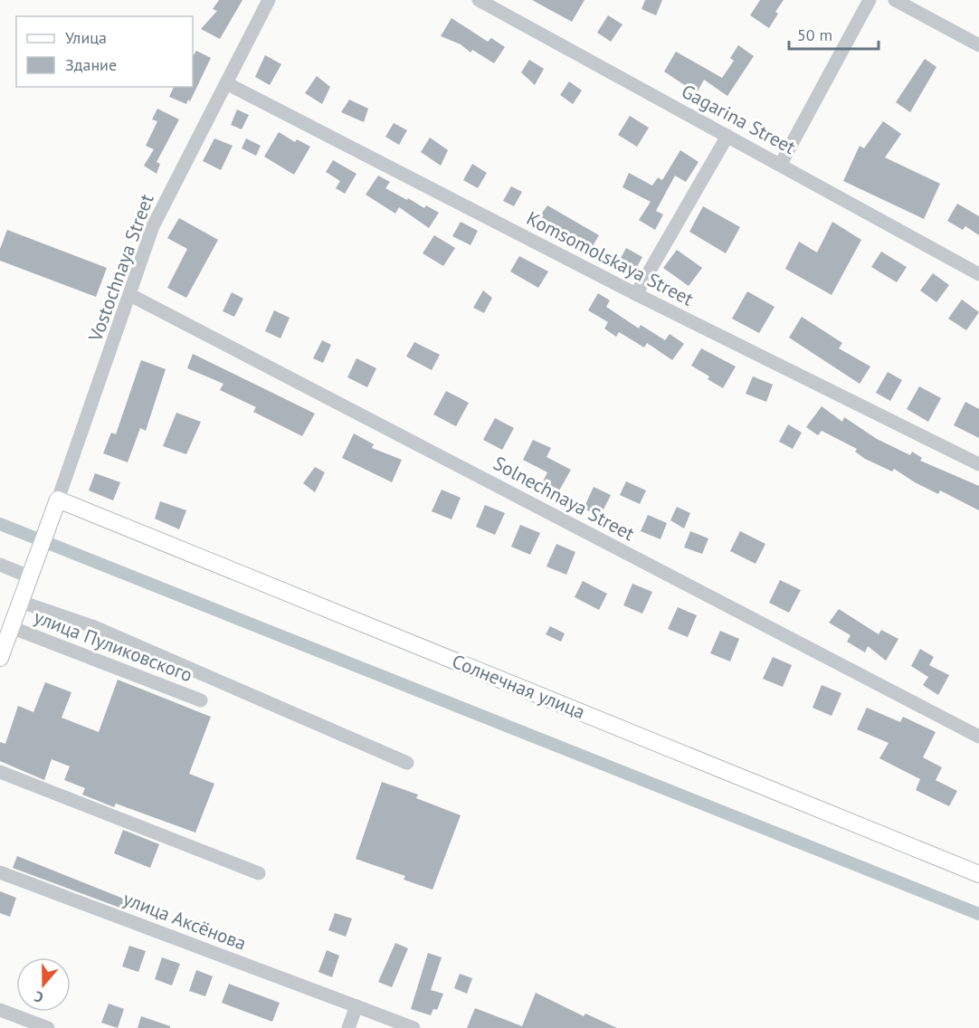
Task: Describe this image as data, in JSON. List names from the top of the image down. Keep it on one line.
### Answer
{"streets":{"main road":["Солнечная улица"],"street":["Gagarina Street","Komsomolskaya Street","Vostochnaya Street","Solnechnaya Street","улица Пуликовского","улица Аксёнова"]},"crossings":[["Komsomolskaya Street","Vostochnaya Street"],["Vostochnaya Street","Solnechnaya Street"],["Vostochnaya Street","Солнечная улица"]],"legend":["Улица","Здание"],"scale_bar":"50 m","north":"bottom"}
